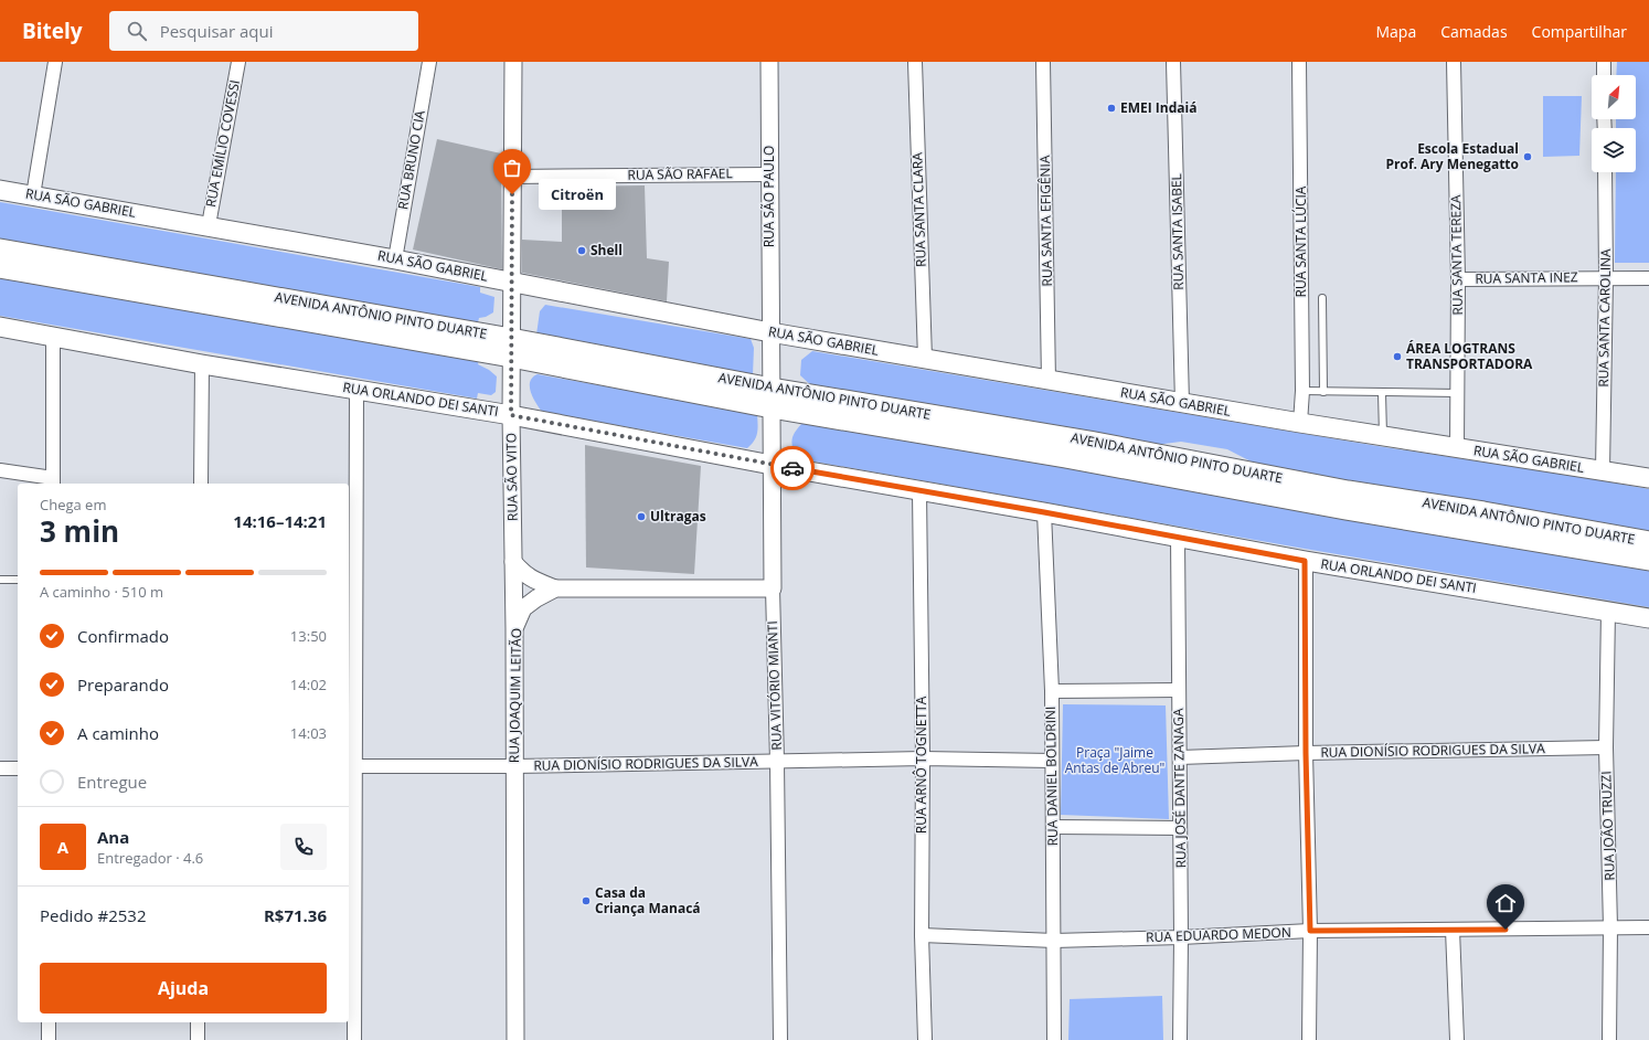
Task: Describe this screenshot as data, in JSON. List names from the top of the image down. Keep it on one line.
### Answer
{"streets":{"main road":["RUA SÃO GABRIEL","AVENIDA ANTÔNIO PINTO DUARTE","RUA ORLANDO DEI SANTI"],"street":["RUA EMÍLIO COVESSI","RUA BRUNO CIA","RUA SÃO RAFAEL","RUA SÃO PAULO","RUA SANTA CLARA","RUA SANTA EFIGÊNIA","RUA SANTA ISABEL","RUA SANTA LÚCIA","RUA SANTA TEREZA","RUA SANTA INEZ","RUA SANTA CAROLINA","RUA SÃO VITO","RUA VITÓRIO MIANTI","RUA JOAQUIM LEITÃO","RUA DIONÍSIO RODRIGUES DA SILVA","RUA ARNÔ TOGNETTA","RUA DANIEL BOLDRINI","RUA JOSÉ DANTE ZANAGA","RUA JOÃO TRUZZI","RUA EDUARDO MEDON"]},"crossings":[["RUA EMÍLIO COVESSI","RUA SÃO GABRIEL"],["RUA BRUNO CIA","RUA SÃO GABRIEL"],["RUA SÃO RAFAEL","RUA SÃO PAULO"],["RUA SÃO RAFAEL","RUA SÃO VITO"],["RUA SÃO PAULO","RUA SÃO GABRIEL"],["RUA SÃO PAULO","RUA VITÓRIO MIANTI"],["RUA SÃO GABRIEL","RUA SANTA CLARA"],["RUA SÃO GABRIEL","RUA SANTA EFIGÊNIA"],["RUA SÃO GABRIEL","RUA SANTA ISABEL"],["RUA SÃO GABRIEL","RUA SANTA LÚCIA"],["RUA SÃO GABRIEL","RUA SANTA TEREZA"],["RUA SÃO GABRIEL","RUA SANTA CAROLINA"],["RUA SÃO GABRIEL","RUA SÃO VITO"],["RUA SÃO GABRIEL","RUA VITÓRIO MIANTI"],["RUA SANTA TEREZA","RUA SANTA INEZ"],["RUA SANTA INEZ","RUA SANTA CAROLINA"],["AVENIDA ANTÔNIO PINTO DUARTE","RUA SÃO VITO"],["AVENIDA ANTÔNIO PINTO DUARTE","RUA VITÓRIO MIANTI"],["RUA ORLANDO DEI SANTI","RUA SÃO VITO"],["RUA ORLANDO DEI SANTI","RUA VITÓRIO MIANTI"],["RUA ORLANDO DEI SANTI","RUA ARNÔ TOGNETTA"],["RUA ORLANDO DEI SANTI","RUA DANIEL BOLDRINI"],["RUA ORLANDO DEI SANTI","RUA JOSÉ DANTE ZANAGA"],["RUA ORLANDO DEI SANTI","RUA JOÃO TRUZZI"],["RUA SÃO VITO","RUA JOAQUIM LEITÃO"],["RUA VITÓRIO MIANTI","RUA JOAQUIM LEITÃO"],["RUA VITÓRIO MIANTI","RUA DIONÍSIO RODRIGUES DA SILVA"],["RUA JOAQUIM LEITÃO","RUA DIONÍSIO RODRIGUES DA SILVA"],["RUA DIONÍSIO RODRIGUES DA SILVA","RUA ARNÔ TOGNETTA"],["RUA DIONÍSIO RODRIGUES DA SILVA","RUA DANIEL BOLDRINI"],["RUA DIONÍSIO RODRIGUES DA SILVA","RUA JOSÉ DANTE ZANAGA"],["RUA DIONÍSIO RODRIGUES DA SILVA","RUA JOÃO TRUZZI"],["RUA ARNÔ TOGNETTA","RUA EDUARDO MEDON"],["RUA DANIEL BOLDRINI","RUA EDUARDO MEDON"],["RUA JOSÉ DANTE ZANAGA","RUA EDUARDO MEDON"],["RUA JOÃO TRUZZI","RUA EDUARDO MEDON"]],"parks":["Praça \"Jaime Antas de Abreu\""],"places":["EMEI Indaiá","Escola Estadual Prof. Ary Menegatto","Citroën","Shell","ÁREA LOGTRANS TRANSPORTADORA","Ultragas","Casa da Criança Manacá"],"north":"top right","page":{"header":"Bitely","search":"Pesquisar aqui","nav":["Mapa","Camadas","Compartilhar"],"bubble":"Citroën","heading":["3 min","Chega em","14:16–14:21"],"panel":["Ana","Entregador · 4.6","Pedido #2532","R$71.36"],"bar":"A caminho · 510 m","list":[["Confirmado","13:50"],["Preparando","14:02"],["A caminho","14:03"],"Entregue"],"round":"A","buttons":"Ajuda"}}
